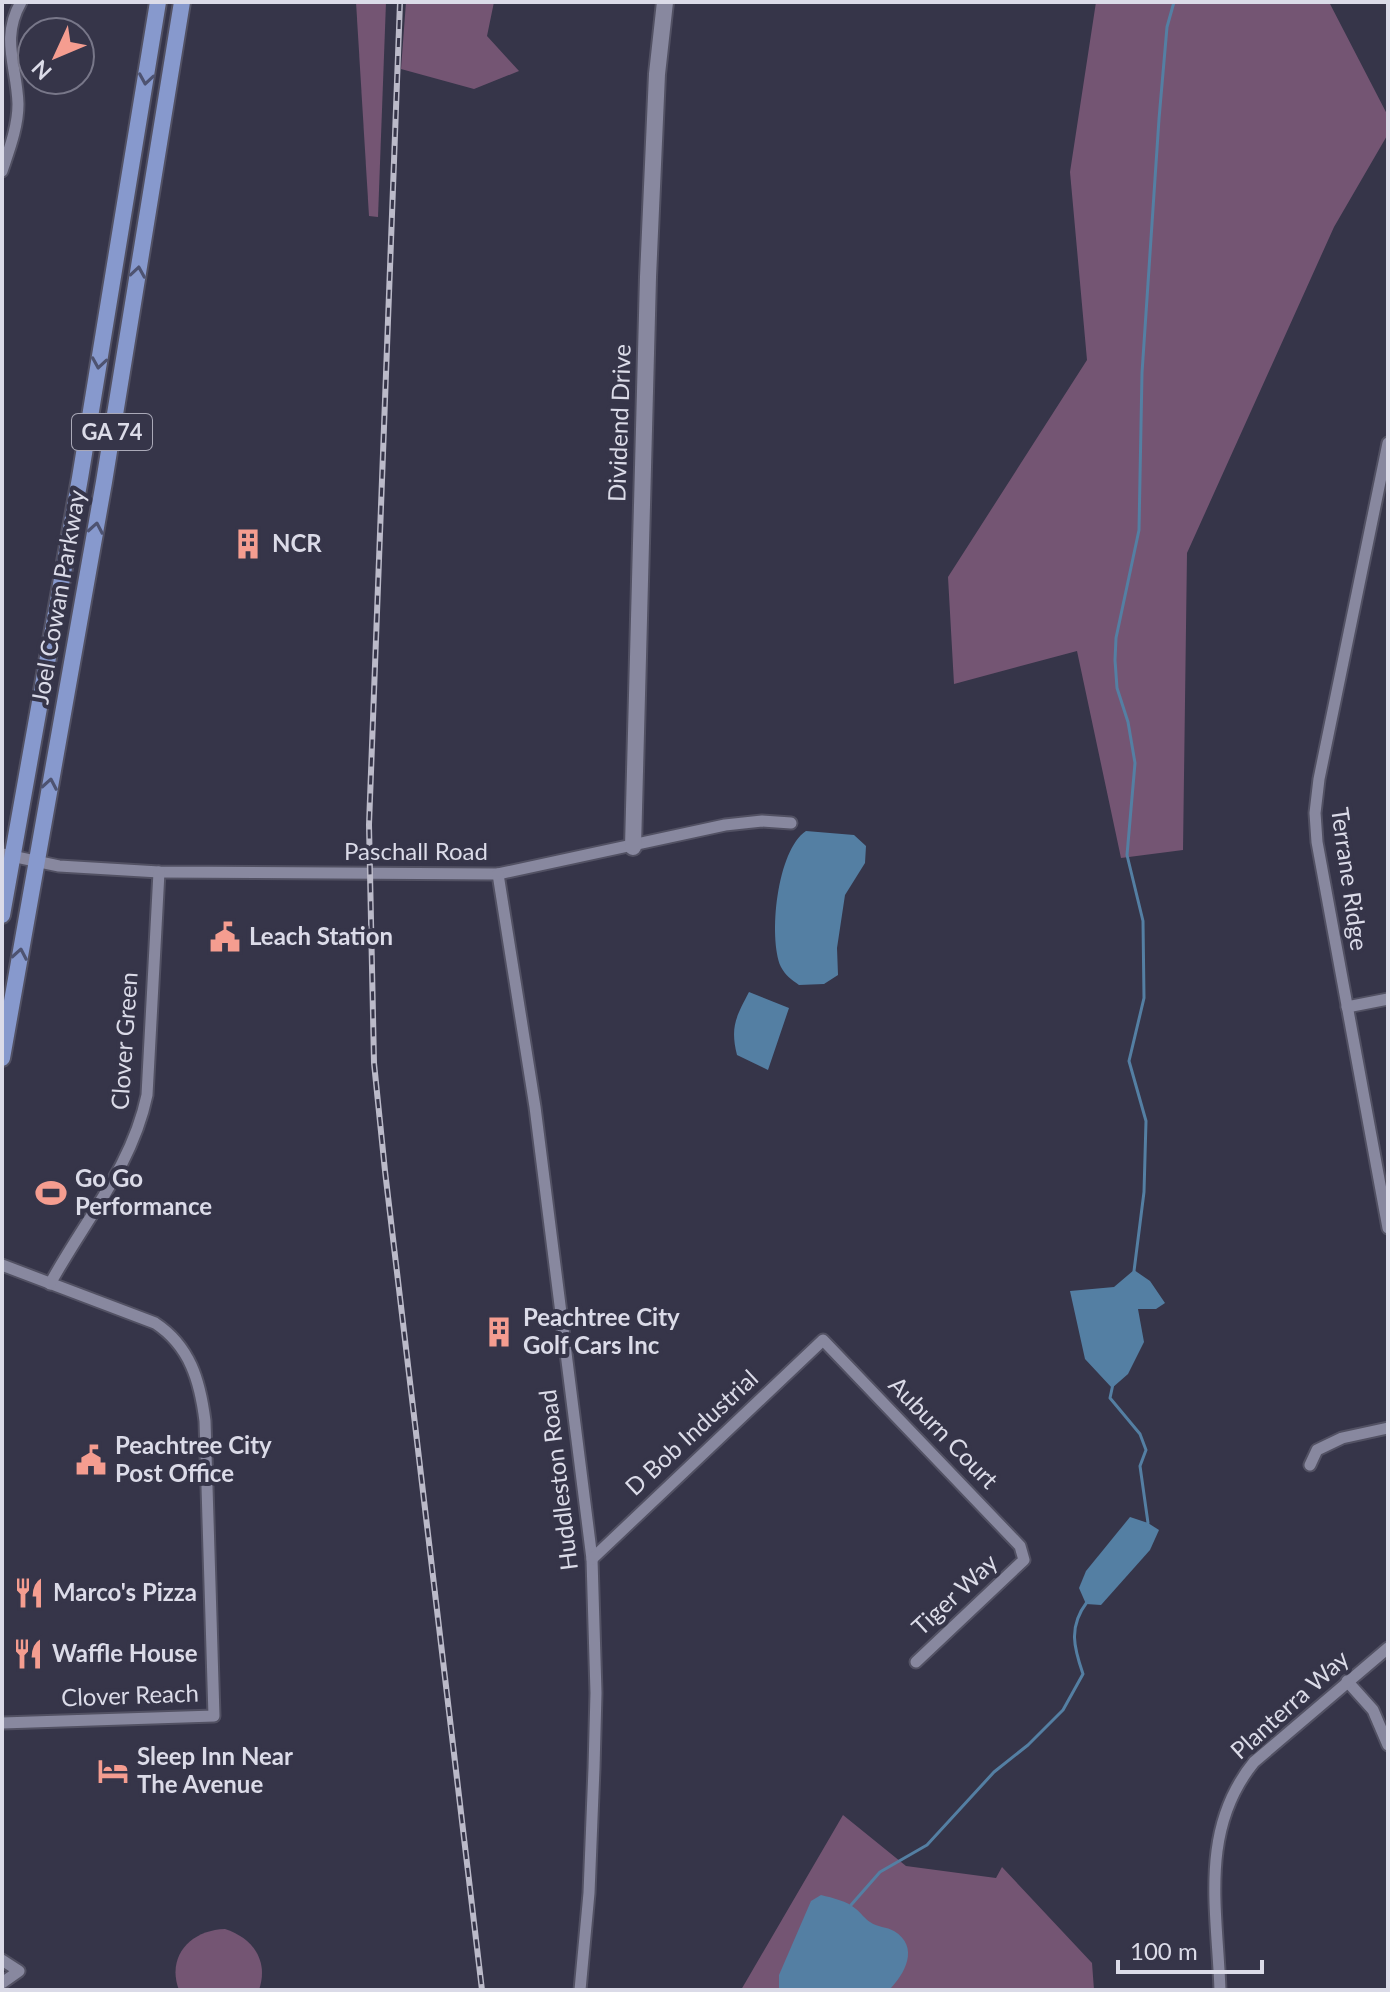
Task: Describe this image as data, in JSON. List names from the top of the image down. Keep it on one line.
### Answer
{"streets":{"main road":["GA 74","Joel Cowan Parkway"],"street":["Dividend Drive","Paschall Road","Terrane Ridge","Clover Green","D Bob Industrial","Auburn Court","Huddleston Road","Tiger Way","Clover Reach","Planterra Way"]},"crossings":[["Dividend Drive","Paschall Road"],["Joel Cowan Parkway","Paschall Road"],["Paschall Road","Clover Green"],["Paschall Road","Huddleston Road"],["Clover Green","Clover Reach"],["D Bob Industrial","Auburn Court"],["D Bob Industrial","Huddleston Road"],["Auburn Court","Tiger Way"]],"places":{"building":["NCR","Peachtree City Golf Cars Inc"],"public building":["Leach Station","Peachtree City Post Office"],"sports":["Go Go Performance"],"restaurant":["Marco's Pizza","Waffle House"],"hotel":["Sleep Inn Near The Avenue"]},"scale_bar":"100 m","north":"bottom left"}
